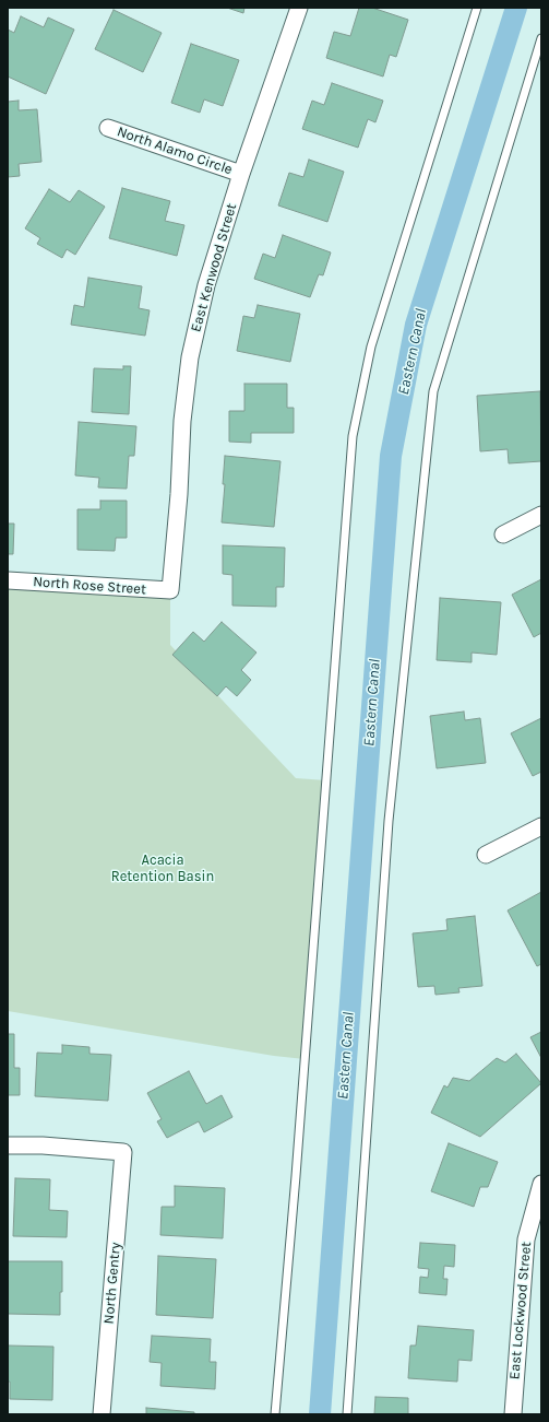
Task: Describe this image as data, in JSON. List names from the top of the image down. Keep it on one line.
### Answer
{"streets":{"street":["North Alamo Circle","East Kenwood Street","North Rose Street","North Gentry","East Lockwood Street"]},"crossings":[["North Alamo Circle","East Kenwood Street"],["East Kenwood Street","North Rose Street"]],"water":["Eastern Canal"],"parks":["Acacia Retention Basin"]}
